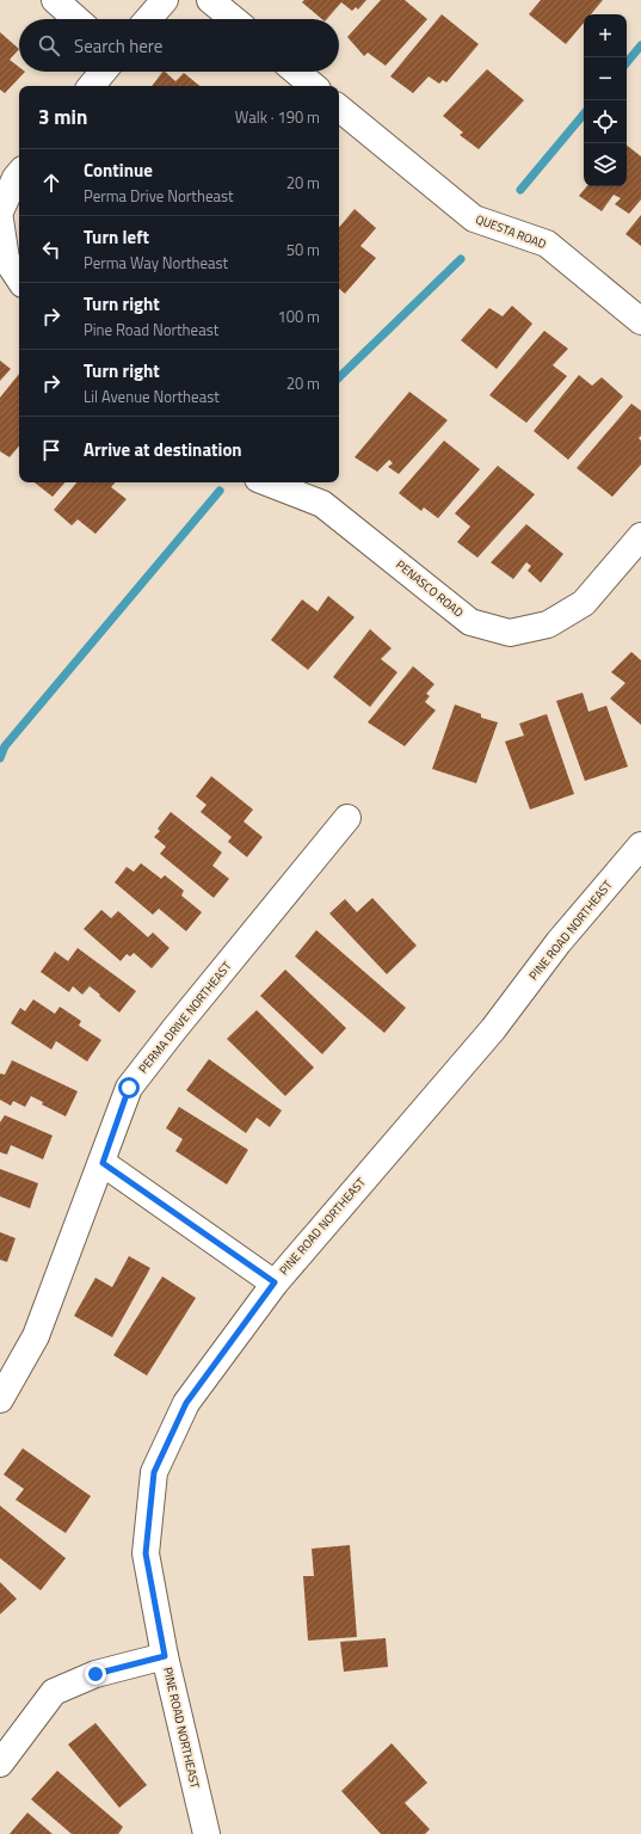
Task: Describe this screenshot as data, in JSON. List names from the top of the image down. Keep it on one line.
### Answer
{"streets":{"street":["QUESTA ROAD","PENASCO ROAD","PINE ROAD NORTHEAST","PERMA DRIVE NORTHEAST"]},"page":{"map_buttons":["+","−"],"search":"Search here","heading":["3 min","Walk · 190 m"],"list":[["Continue","Perma Drive Northeast","20 m"],["Turn left","Perma Way Northeast","50 m"],["Turn right","Pine Road Northeast","100 m"],["Turn right","Lil Avenue Northeast","20 m"],"Arrive at destination"]}}
